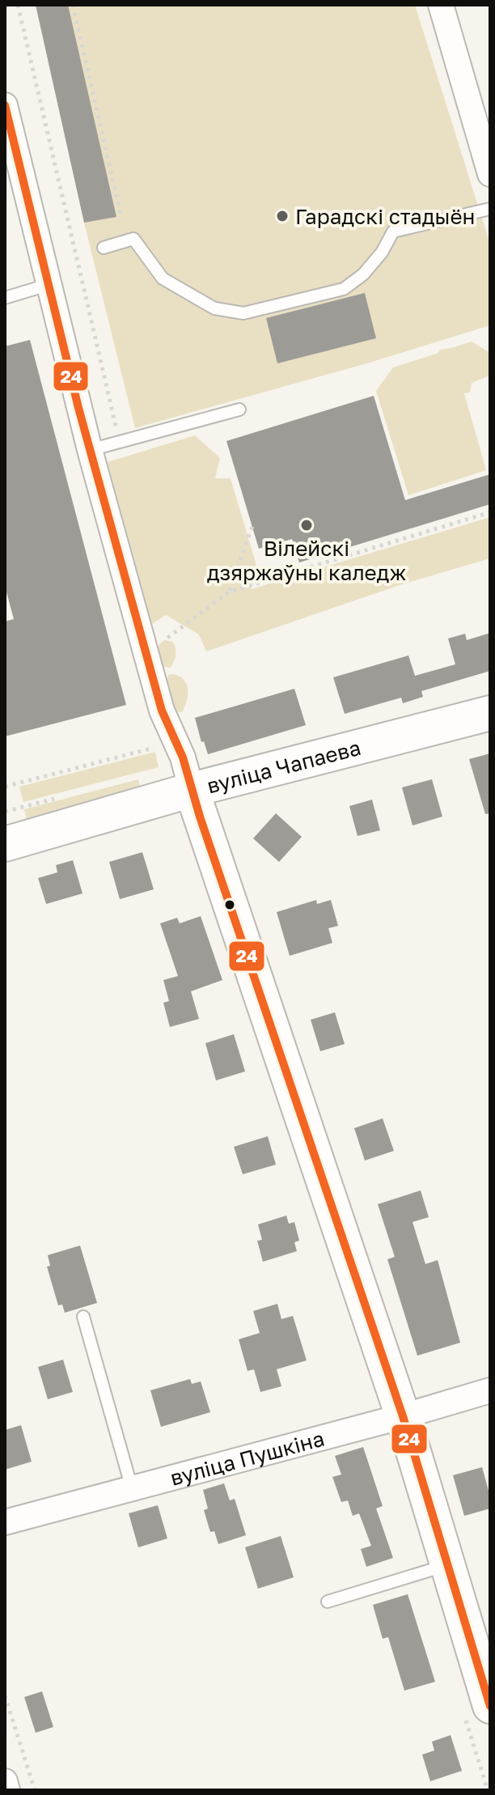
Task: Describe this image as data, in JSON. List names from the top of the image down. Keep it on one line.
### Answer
{"streets":{"main road":["вуліца Чапаева"],"street":["вуліца Пушкіна"]},"places":["Гарадскі стадыён","Вілейскі дзяржаўны каледж"],"lines":["transit line 24"]}
